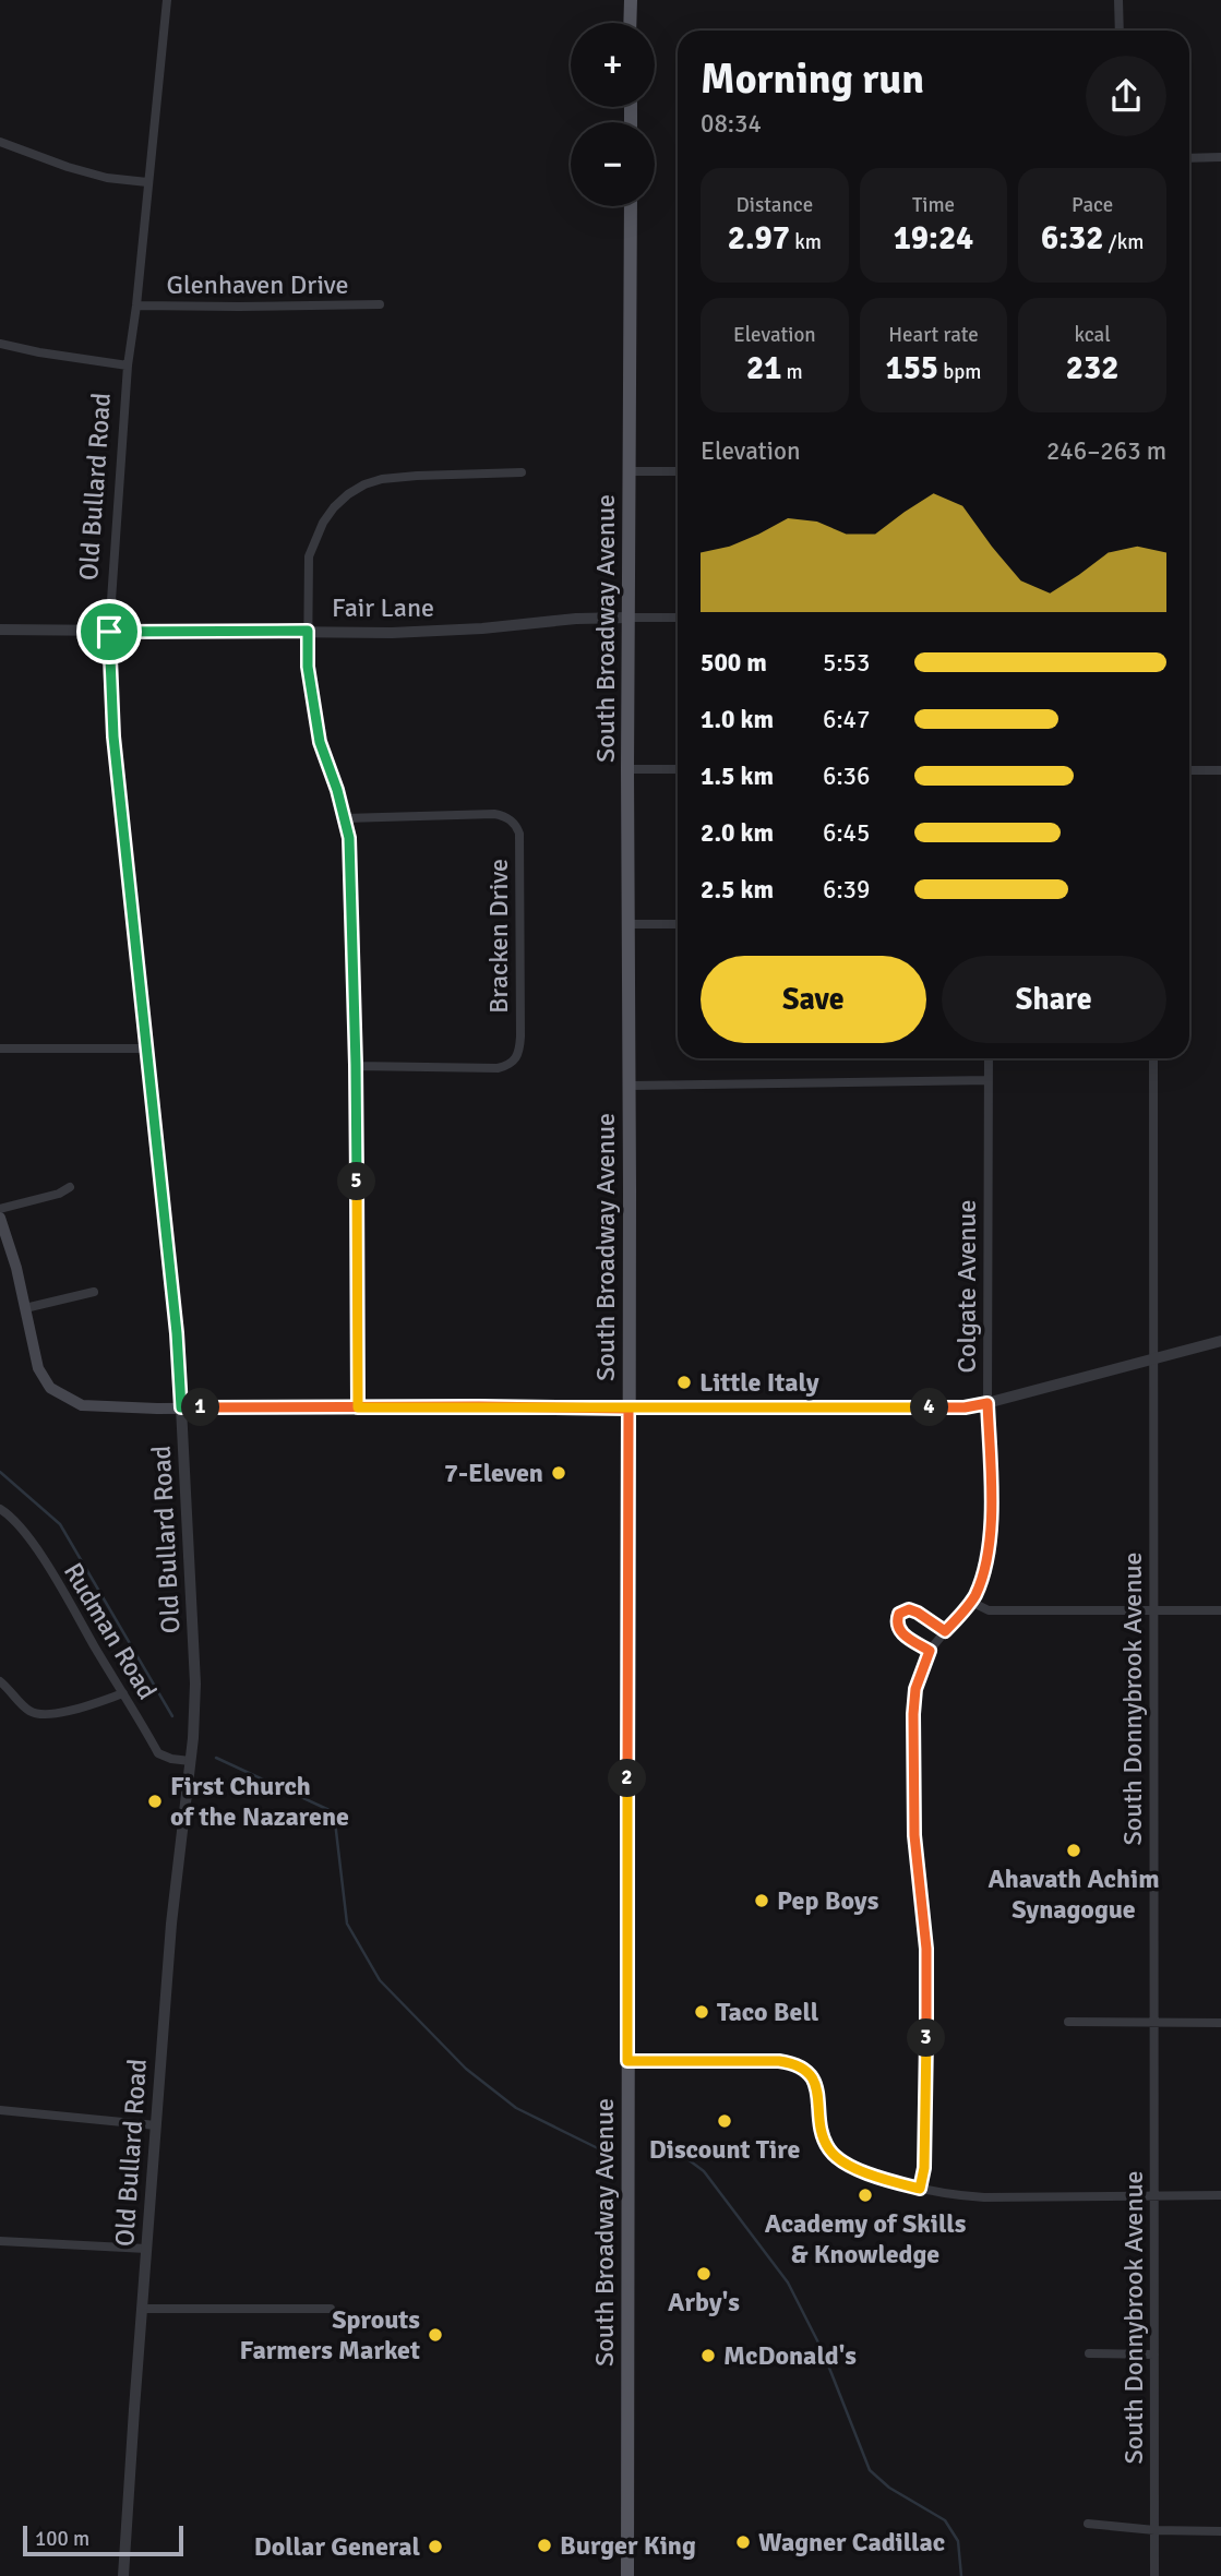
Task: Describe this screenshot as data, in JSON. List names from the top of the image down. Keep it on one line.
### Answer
{"streets":{"main road":["South Broadway Avenue"],"street":["Glenhaven Drive","Old Bullard Road","Fair Lane","Bracken Drive","Colgate Avenue","Rudman Road","South Donnybrook Avenue"]},"crossings":[["Glenhaven Drive","Old Bullard Road"],["Old Bullard Road","Fair Lane"],["Old Bullard Road","Rudman Road"],["Fair Lane","South Broadway Avenue"]],"places":["Little Italy","7-Eleven","First Church of the Nazarene","Ahavath Achim Synagogue","Pep Boys","Taco Bell","Discount Tire","Academy of Skills & Knowledge","Arby's","Sprouts Farmers Market","McDonald's","Wagner Cadillac","Burger King","Dollar General"],"scale_bar":"100 m","page":{"map_buttons":["+","−"],"heading":["Morning run","08:34"],"stats":[["Distance","2.97 km"],["Time","19:24"],["Pace","6:32 /km"],["Elevation","21 m"],["Heart rate","155 bpm"],["kcal","232"]],"chart":["Elevation","246–263 m"],"list":[{"name":"500 m","note":"5:53"},{"name":"1.0 km","note":"6:47"},{"name":"1.5 km","note":"6:36"},{"name":"2.0 km","note":"6:45"},{"name":"2.5 km","note":"6:39"}],"buttons":["Save","Share"],"pins":["5","1","4","2","3"],"scale":"100 m"}}
